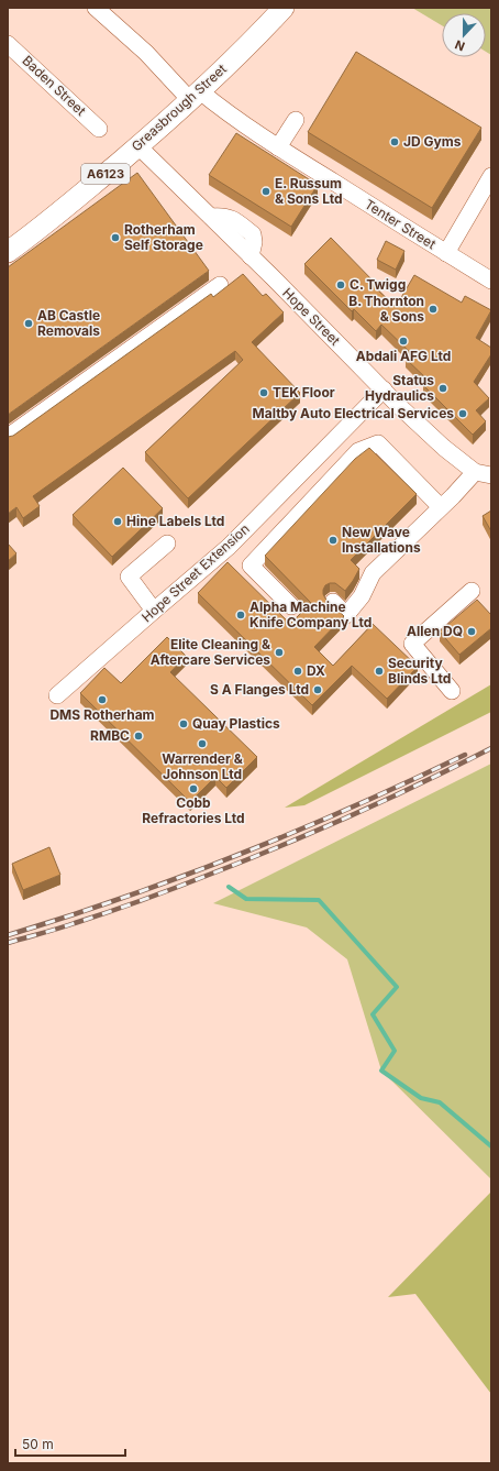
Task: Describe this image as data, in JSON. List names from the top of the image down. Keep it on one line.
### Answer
{"streets":{"main road":["Greasbrough Street","A6123"],"street":["Baden Street","Tenter Street","Hope Street","Hope Street Extension"]},"crossings":[["Greasbrough Street","Tenter Street"],["Greasbrough Street","Hope Street"],["Hope Street","Hope Street Extension"]],"places":["JD Gyms","E. Russum & Sons Ltd","Rotherham Self Storage","C. Twigg","B. Thornton & Sons","AB Castle Removals","Abdali AFG Ltd","Status Hydraulics","TEK Floor","Maltby Auto Electrical Services","Hine Labels Ltd","New Wave Installations","Alpha Machine Knife Company Ltd","Allen DQ","Elite Cleaning & Aftercare Services","DX","Security Blinds Ltd","S A Flanges Ltd","DMS Rotherham","Quay Plastics","RMBC","Warrender & Johnson Ltd","Cobb Refractories Ltd"],"scale_bar":"50 m","north":"bottom"}
